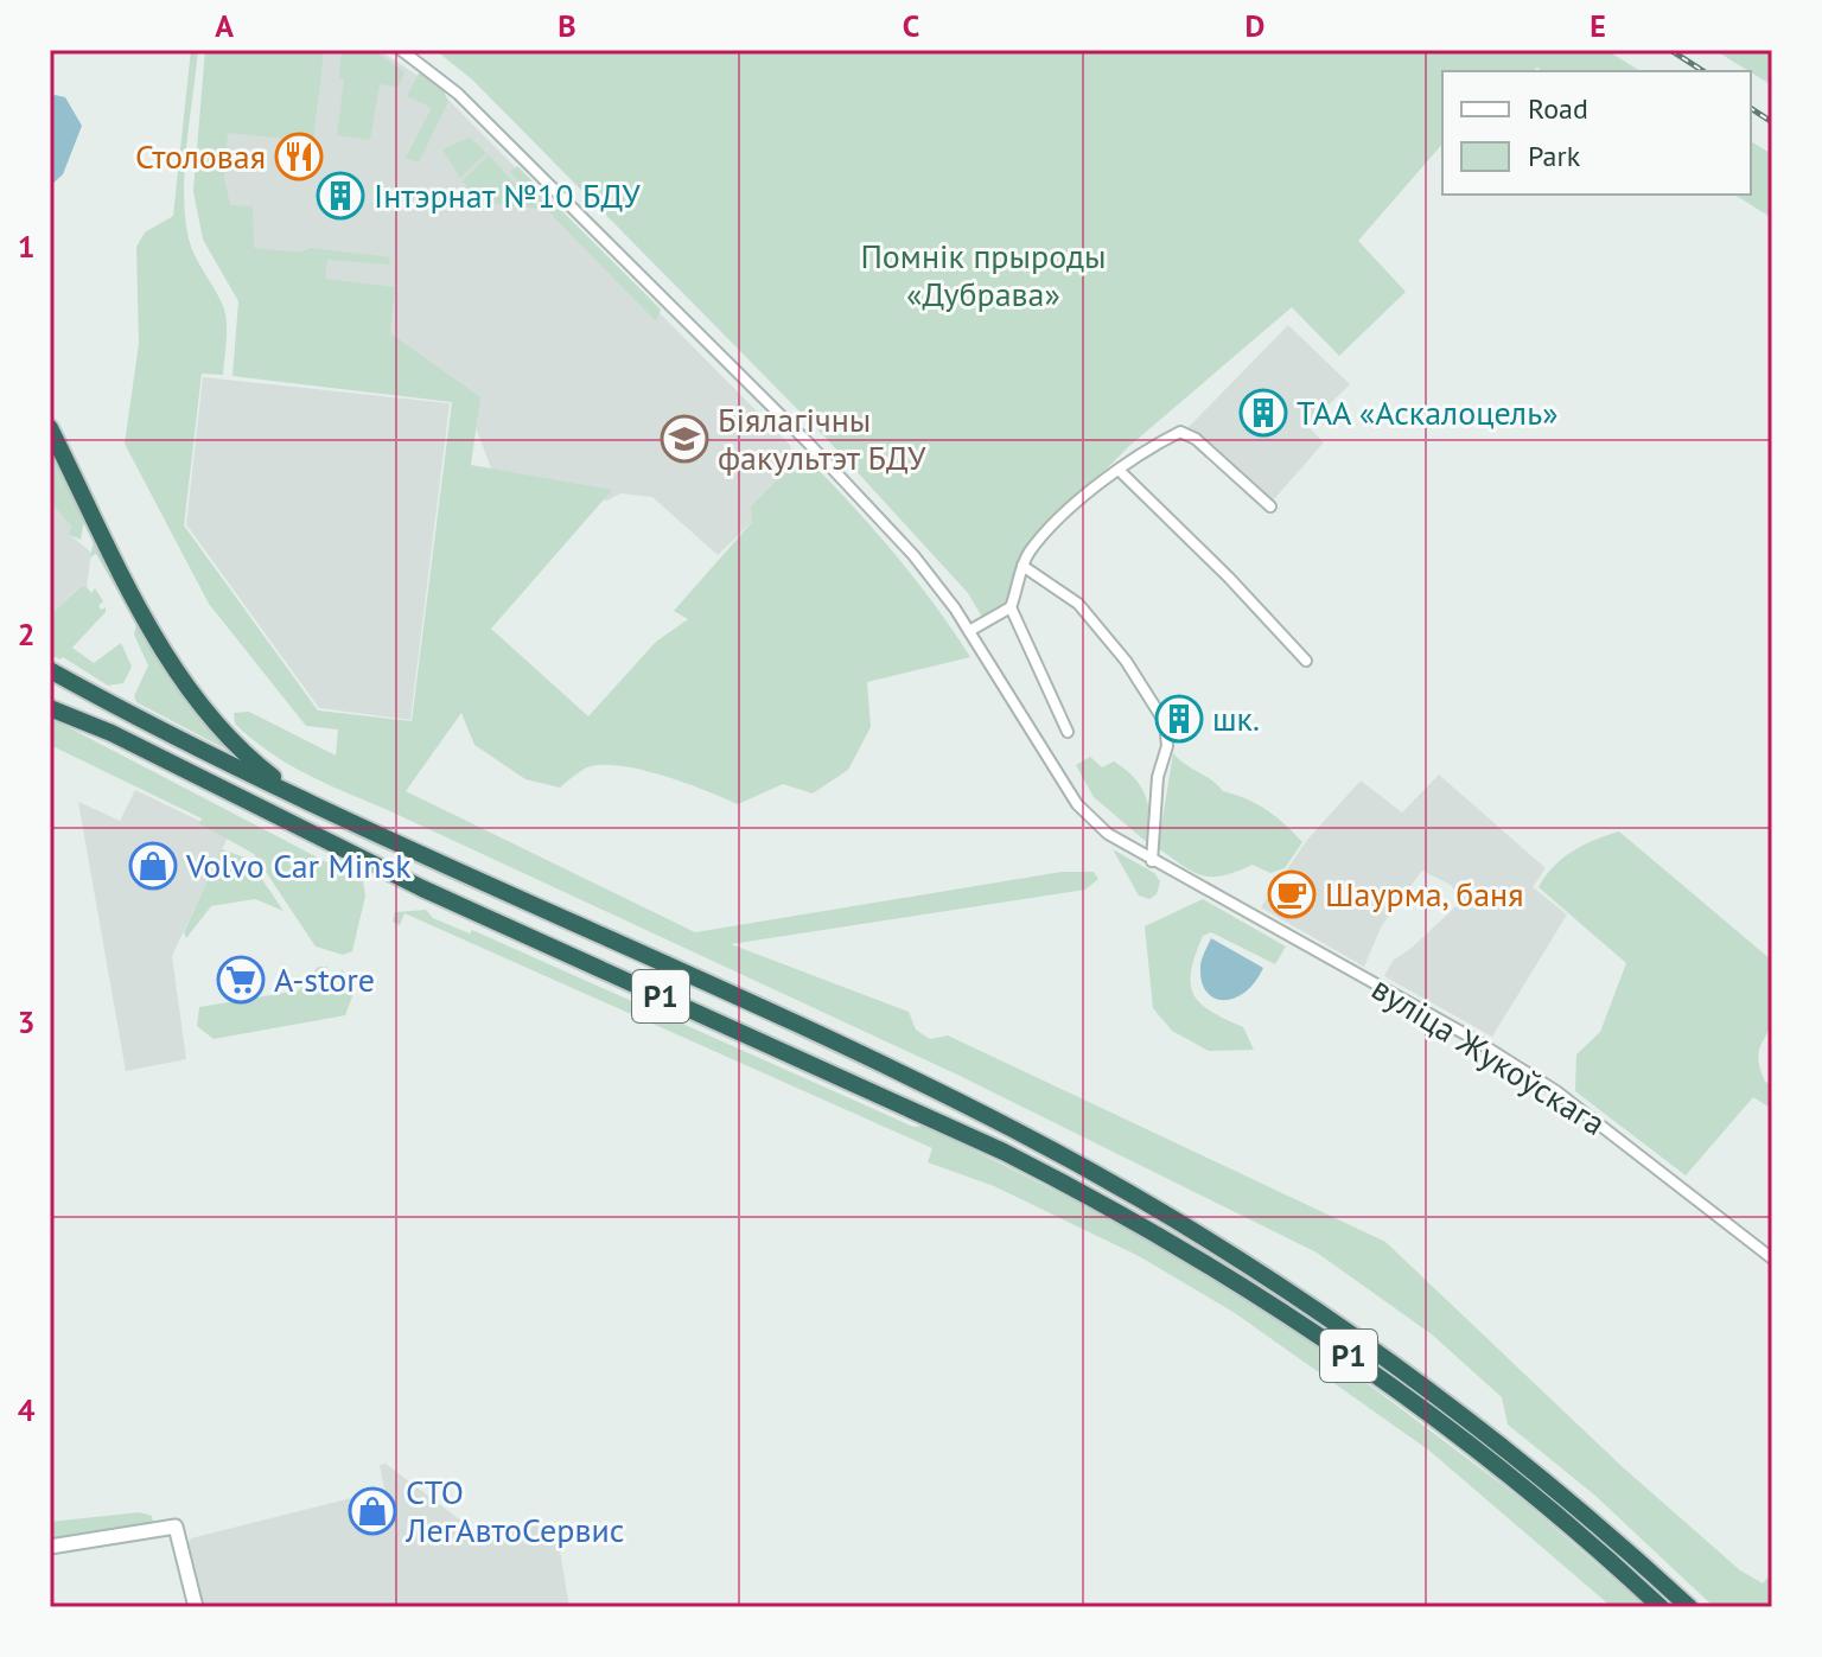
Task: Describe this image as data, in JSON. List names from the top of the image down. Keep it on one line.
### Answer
{"streets":{"highway":["Р1"],"street":["вуліца Жукоўскага"]},"parks":["Помнік прыроды «Дубрава»"],"places":{"restaurant":["Столовая"],"building":["Інтэрнат №10 БДУ","ТАА «Аскалоцель»","шк."],"school or university":["Біялагічны факультэт БДУ"],"shop":["Volvo Car Minsk","СТО ЛегАвтоСервис"],"cafe":["Шаурма, баня"],"supermarket":["А-store"]},"legend":["Road","Park"],"grid":{"columns":["A","B","C","D","E"],"rows":["1","2","3","4"]}}
